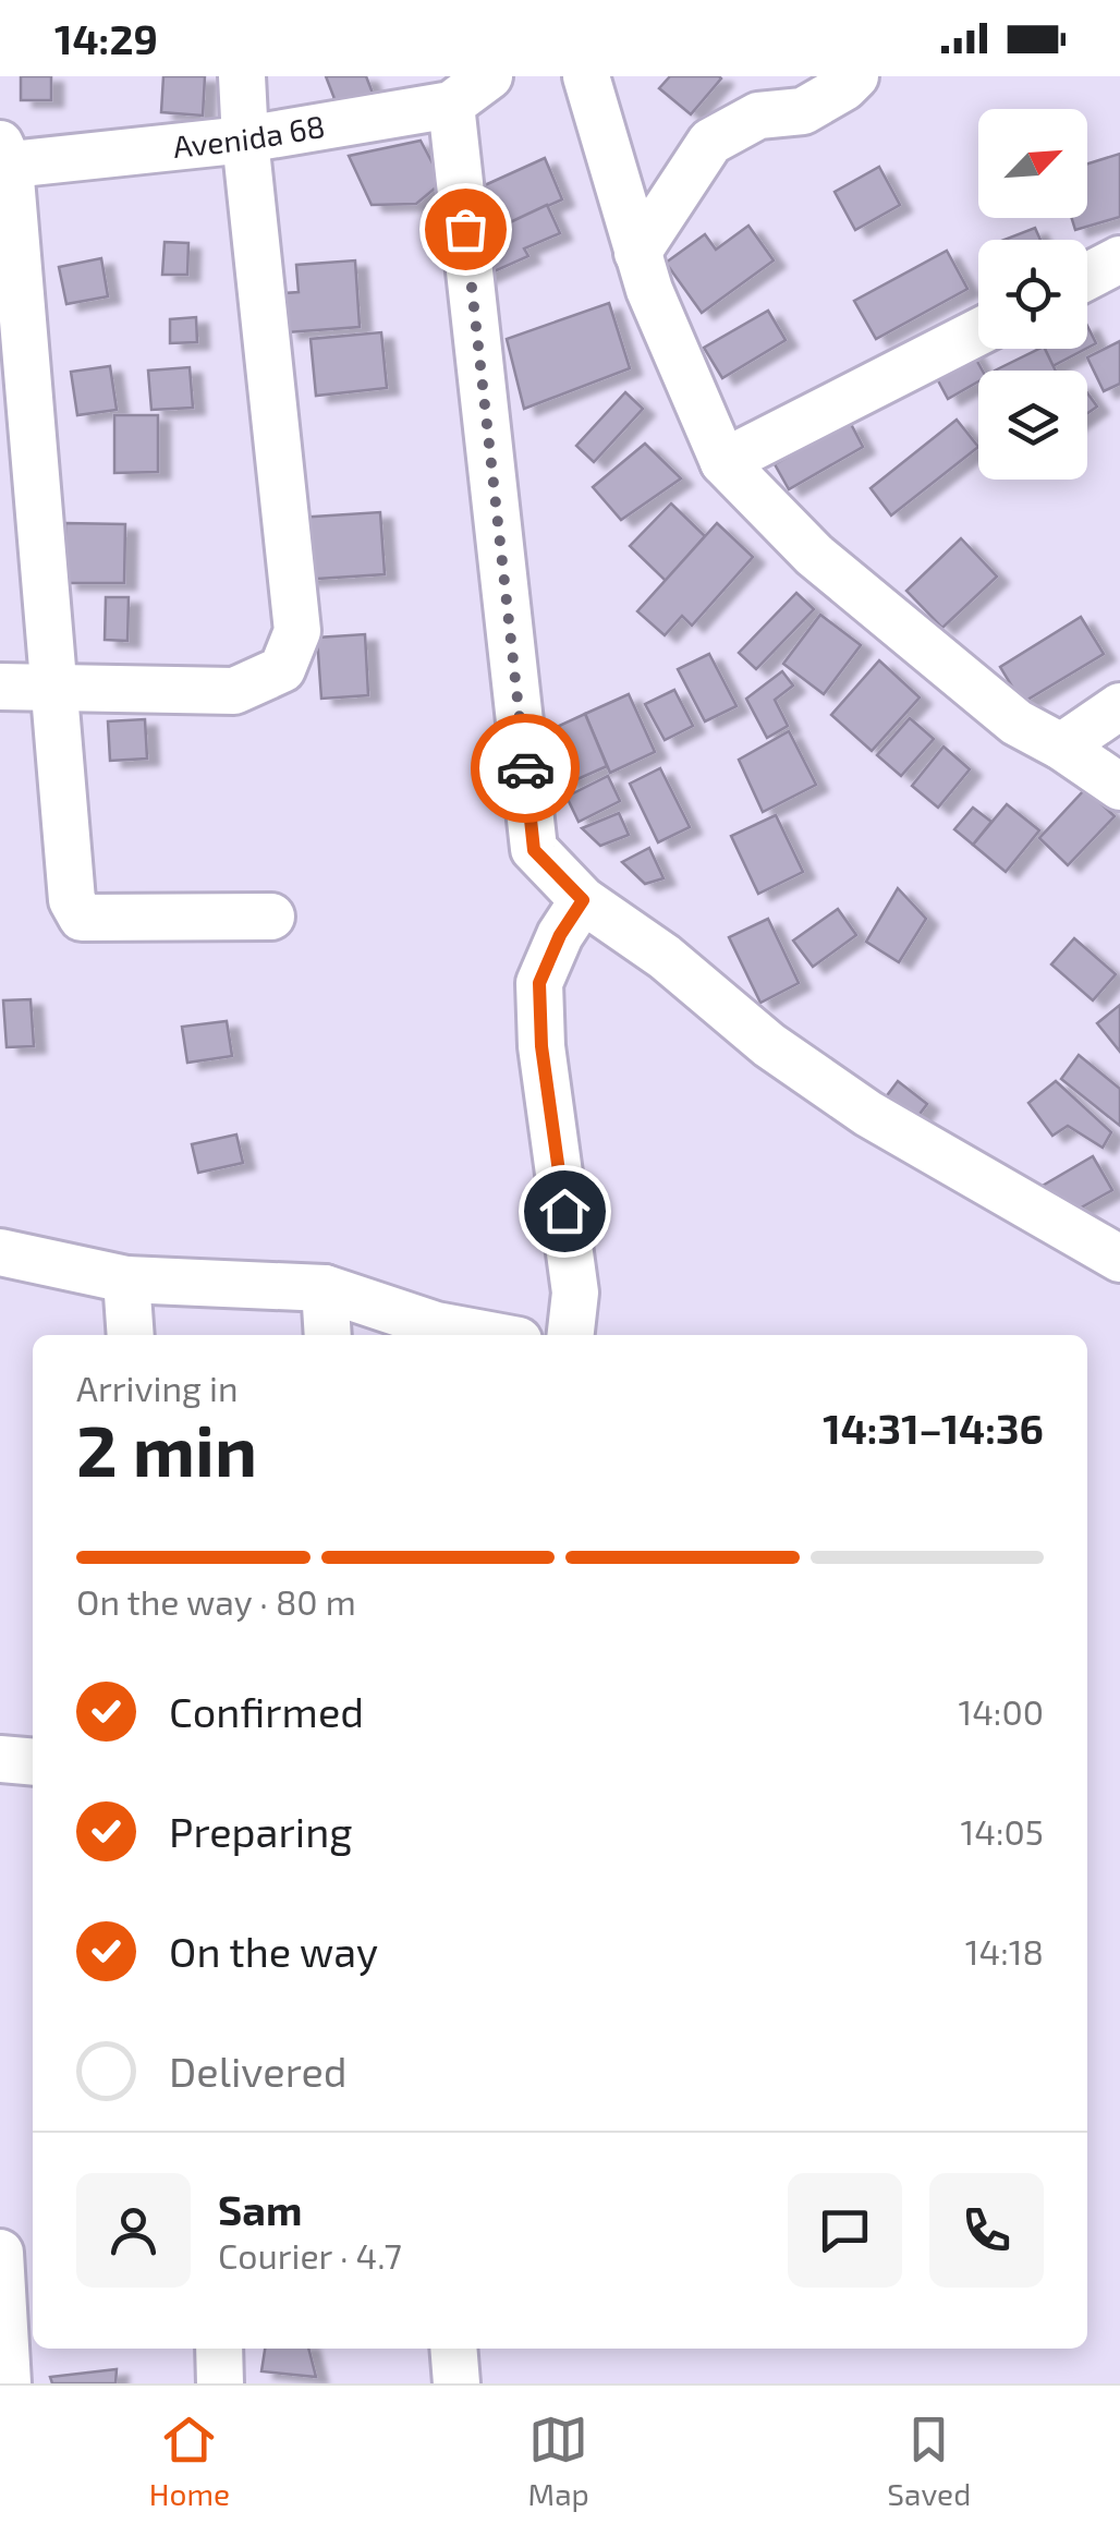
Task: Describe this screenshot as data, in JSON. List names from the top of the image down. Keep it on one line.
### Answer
{"streets":{"street":["Avenida 68"]},"north":"top right","page":{"status":"14:29","heading":["2 min","Arriving in","14:31–14:36"],"panel":["Sam","Courier · 4.7"],"bar":"On the way · 80 m","list":[["Confirmed","14:00"],["Preparing","14:05"],["On the way","14:18"],"Delivered"],"tabs":["Home","Map","Saved"]}}
